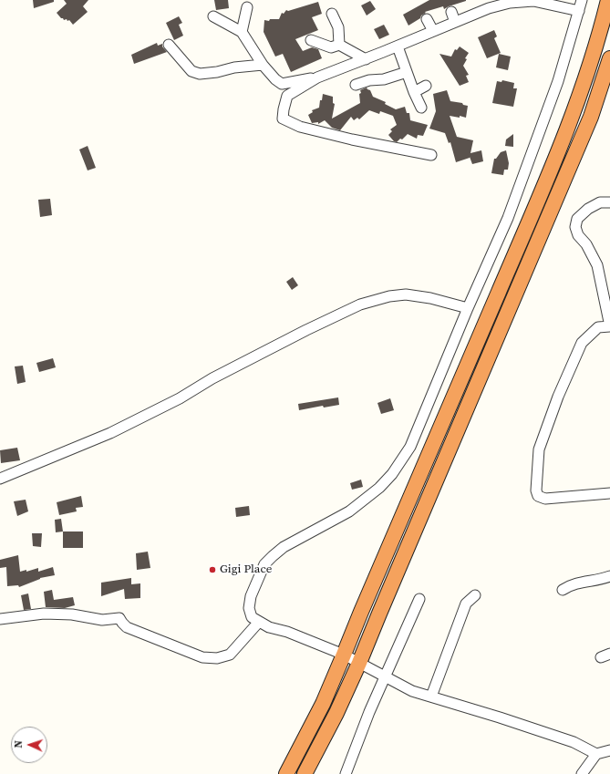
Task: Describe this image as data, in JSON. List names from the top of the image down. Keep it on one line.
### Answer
{"places":["Gigi Place"],"north":"left"}
